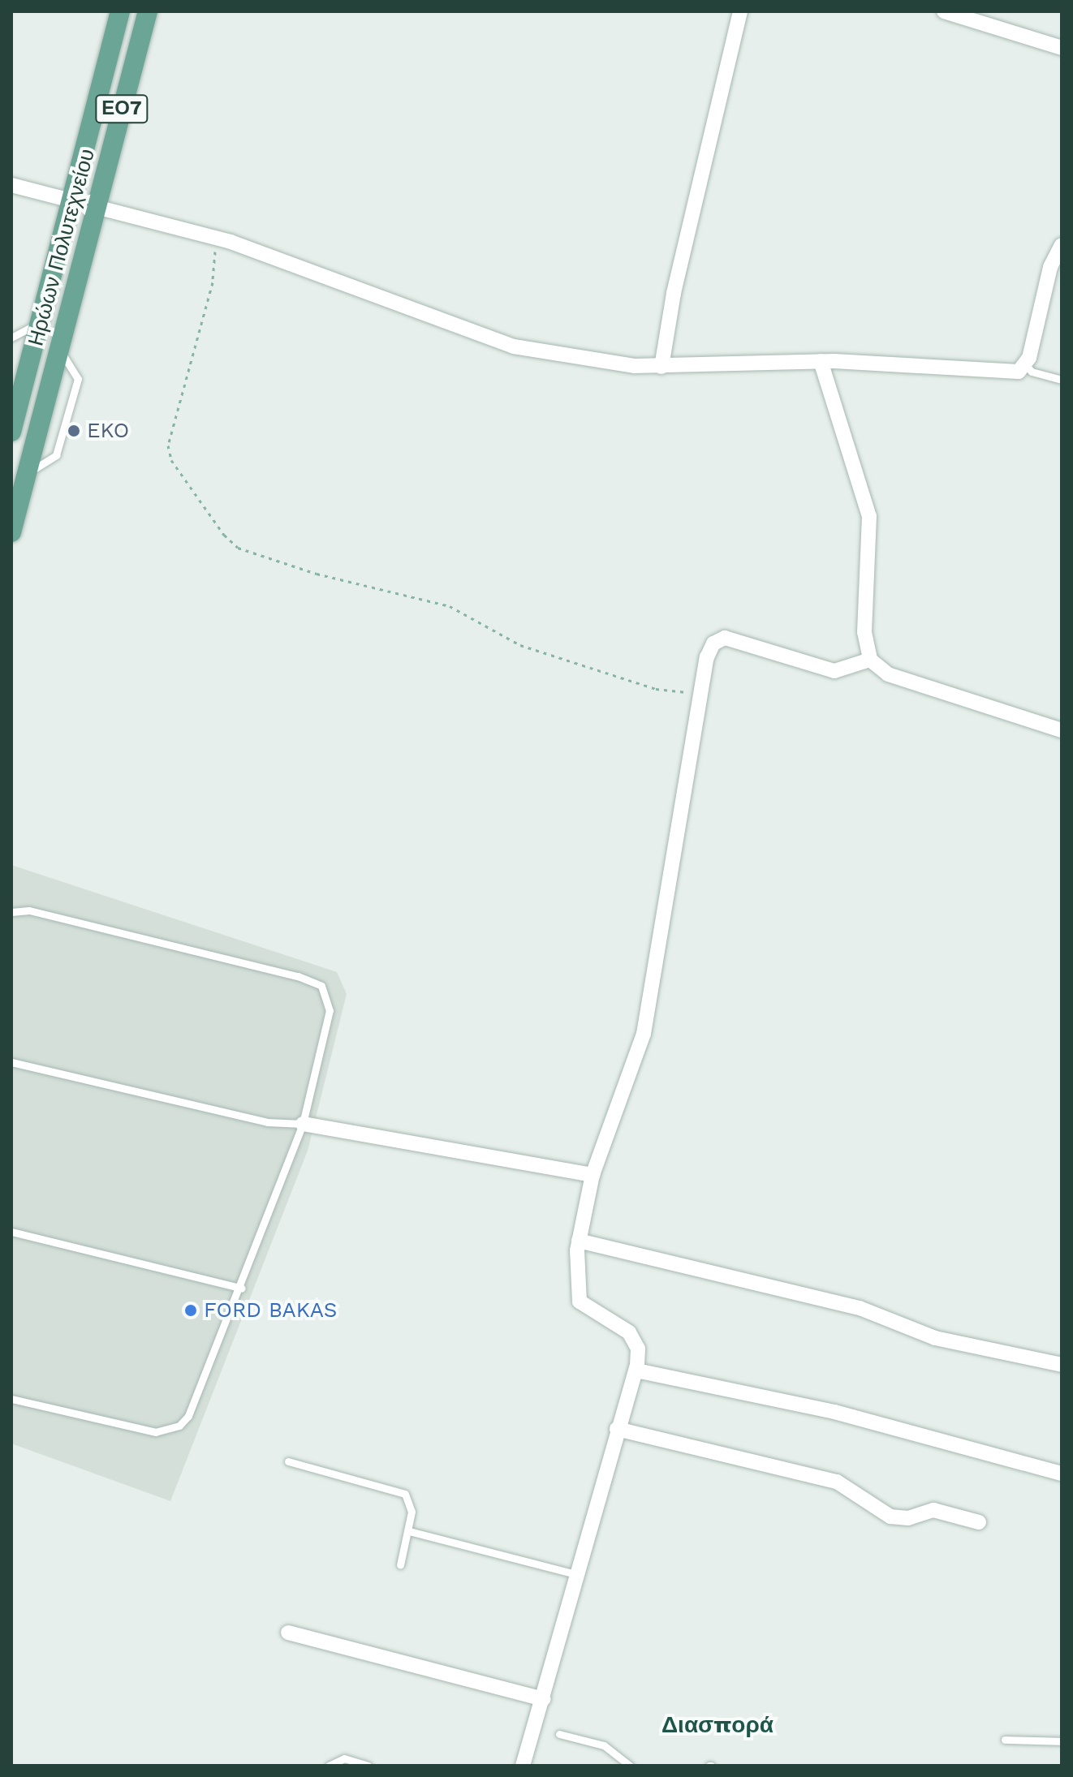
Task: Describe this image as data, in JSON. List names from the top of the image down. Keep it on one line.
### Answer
{"streets":{"main road":["ΕΟ7","Ηρώων Πολυτεχνείου"]},"districts":["Διασπορά"],"places":["EKO","FORD BAKAS"]}
